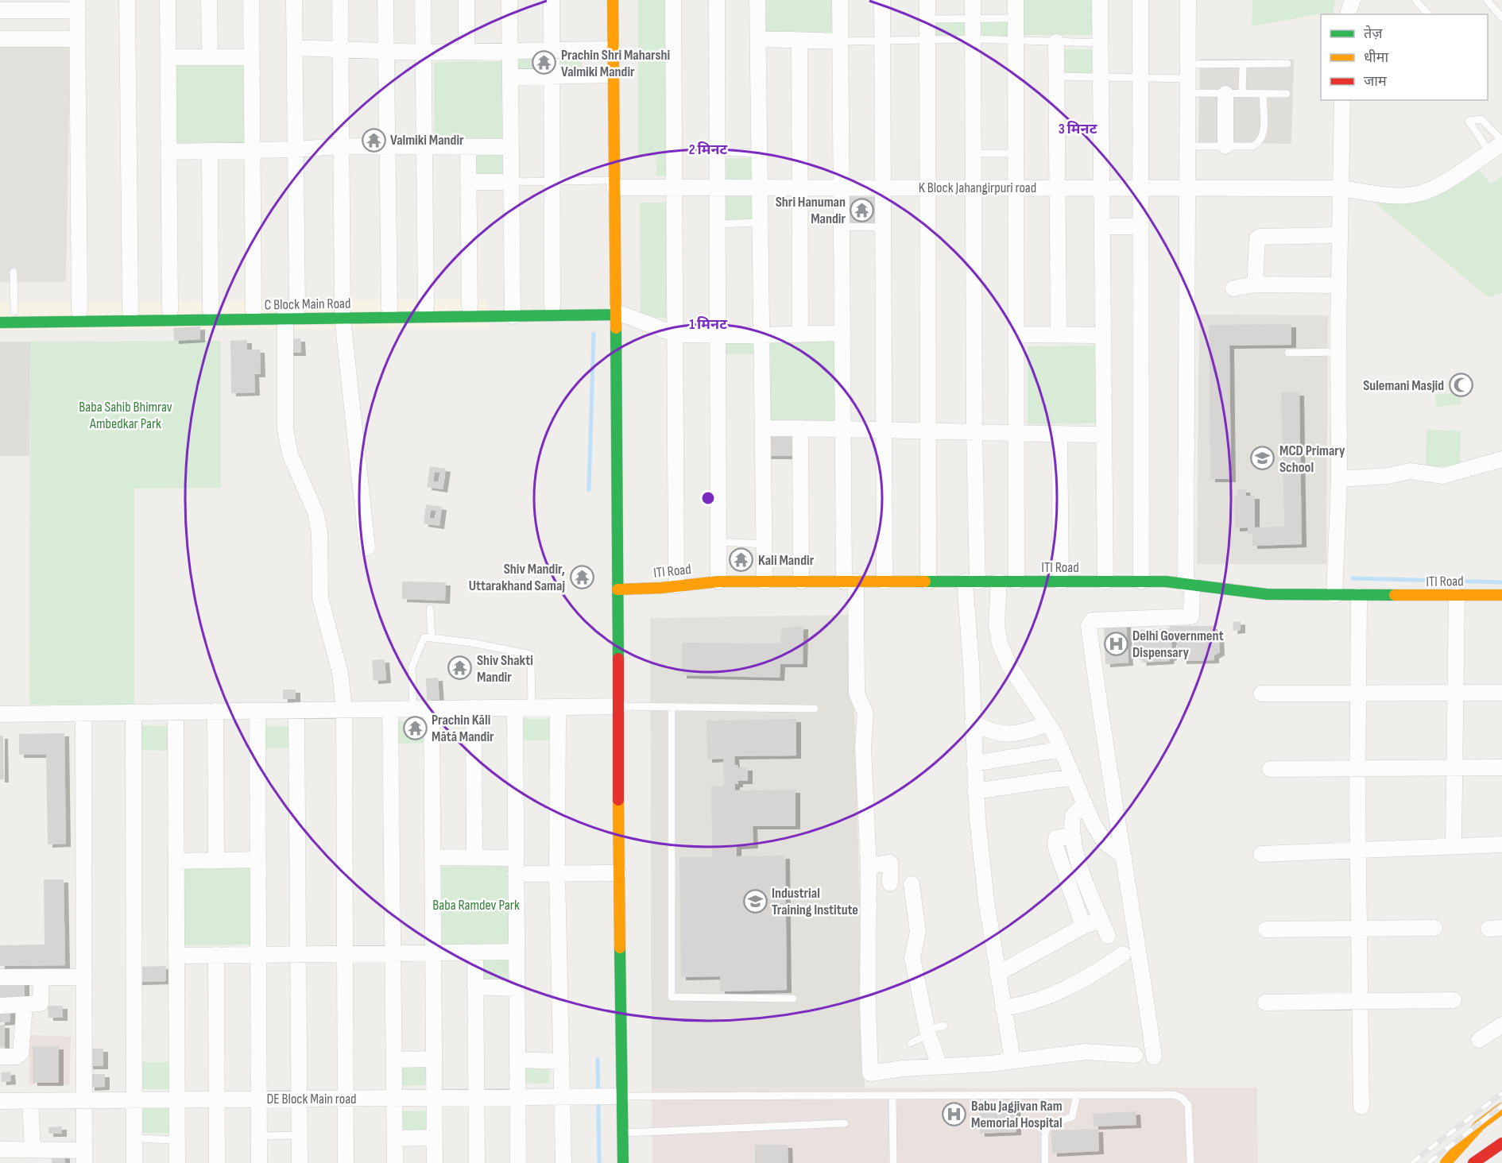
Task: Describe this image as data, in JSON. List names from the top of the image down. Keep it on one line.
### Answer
{"streets":{"main road":["C Block Main Road","ITI Road"],"street":["K Block Jahangirpuri road","DE Block Main road"]},"parks":["Baba Sahib Bhimrav Ambedkar Park","Baba Ramdev Park"],"places":{"temple":["Prachin Shri Maharshi Valmiki Mandir","Valmiki Mandir","Shri Hanuman Mandir","Kali Mandir","Shiv Mandir, Uttarakhand Samaj","Shiv Shakti Mandir","Prachin Kāli Mātā Mandir"],"mosque":["Sulemani Masjid"],"school or university":["MCD Primary School","Industrial Training Institute"],"hospital":["Delhi Government Dispensary","Babu Jagjivan Ram Memorial Hospital"]},"legend":["तेज़","धीमा","जाम"],"rings":["3 मिनट","2 मिनट","1 मिनट"]}
